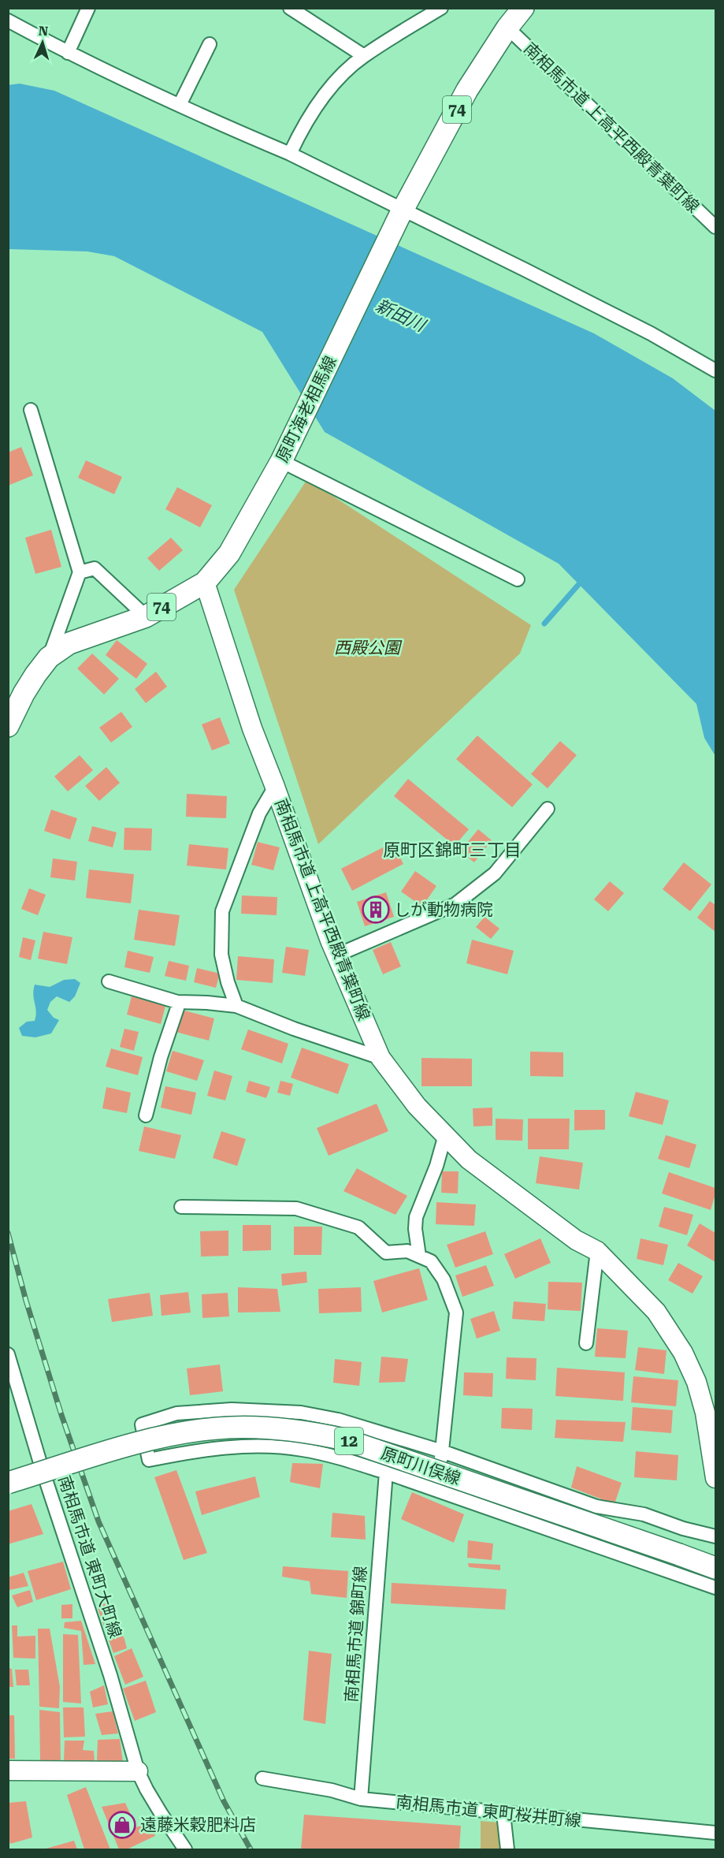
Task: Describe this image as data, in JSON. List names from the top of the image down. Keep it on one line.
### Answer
{"streets":{"main road":["74","原町海老相馬線","12","原町川俣線"],"street":["南相馬市道 上高平西殿青葉町線","南相馬市道 東町大町線","南相馬市道 錦町線","南相馬市道 東町桜井町線"]},"crossings":[["南相馬市道 上高平西殿青葉町線","原町海老相馬線"],["南相馬市道 錦町線","南相馬市道 東町桜井町線"]],"districts":["原町区錦町三丁目"],"water":["新田川"],"parks":["西殿公園"],"places":{"building":["しが動物病院"],"shop":["遠藤米穀肥料店"]},"north":"top"}
